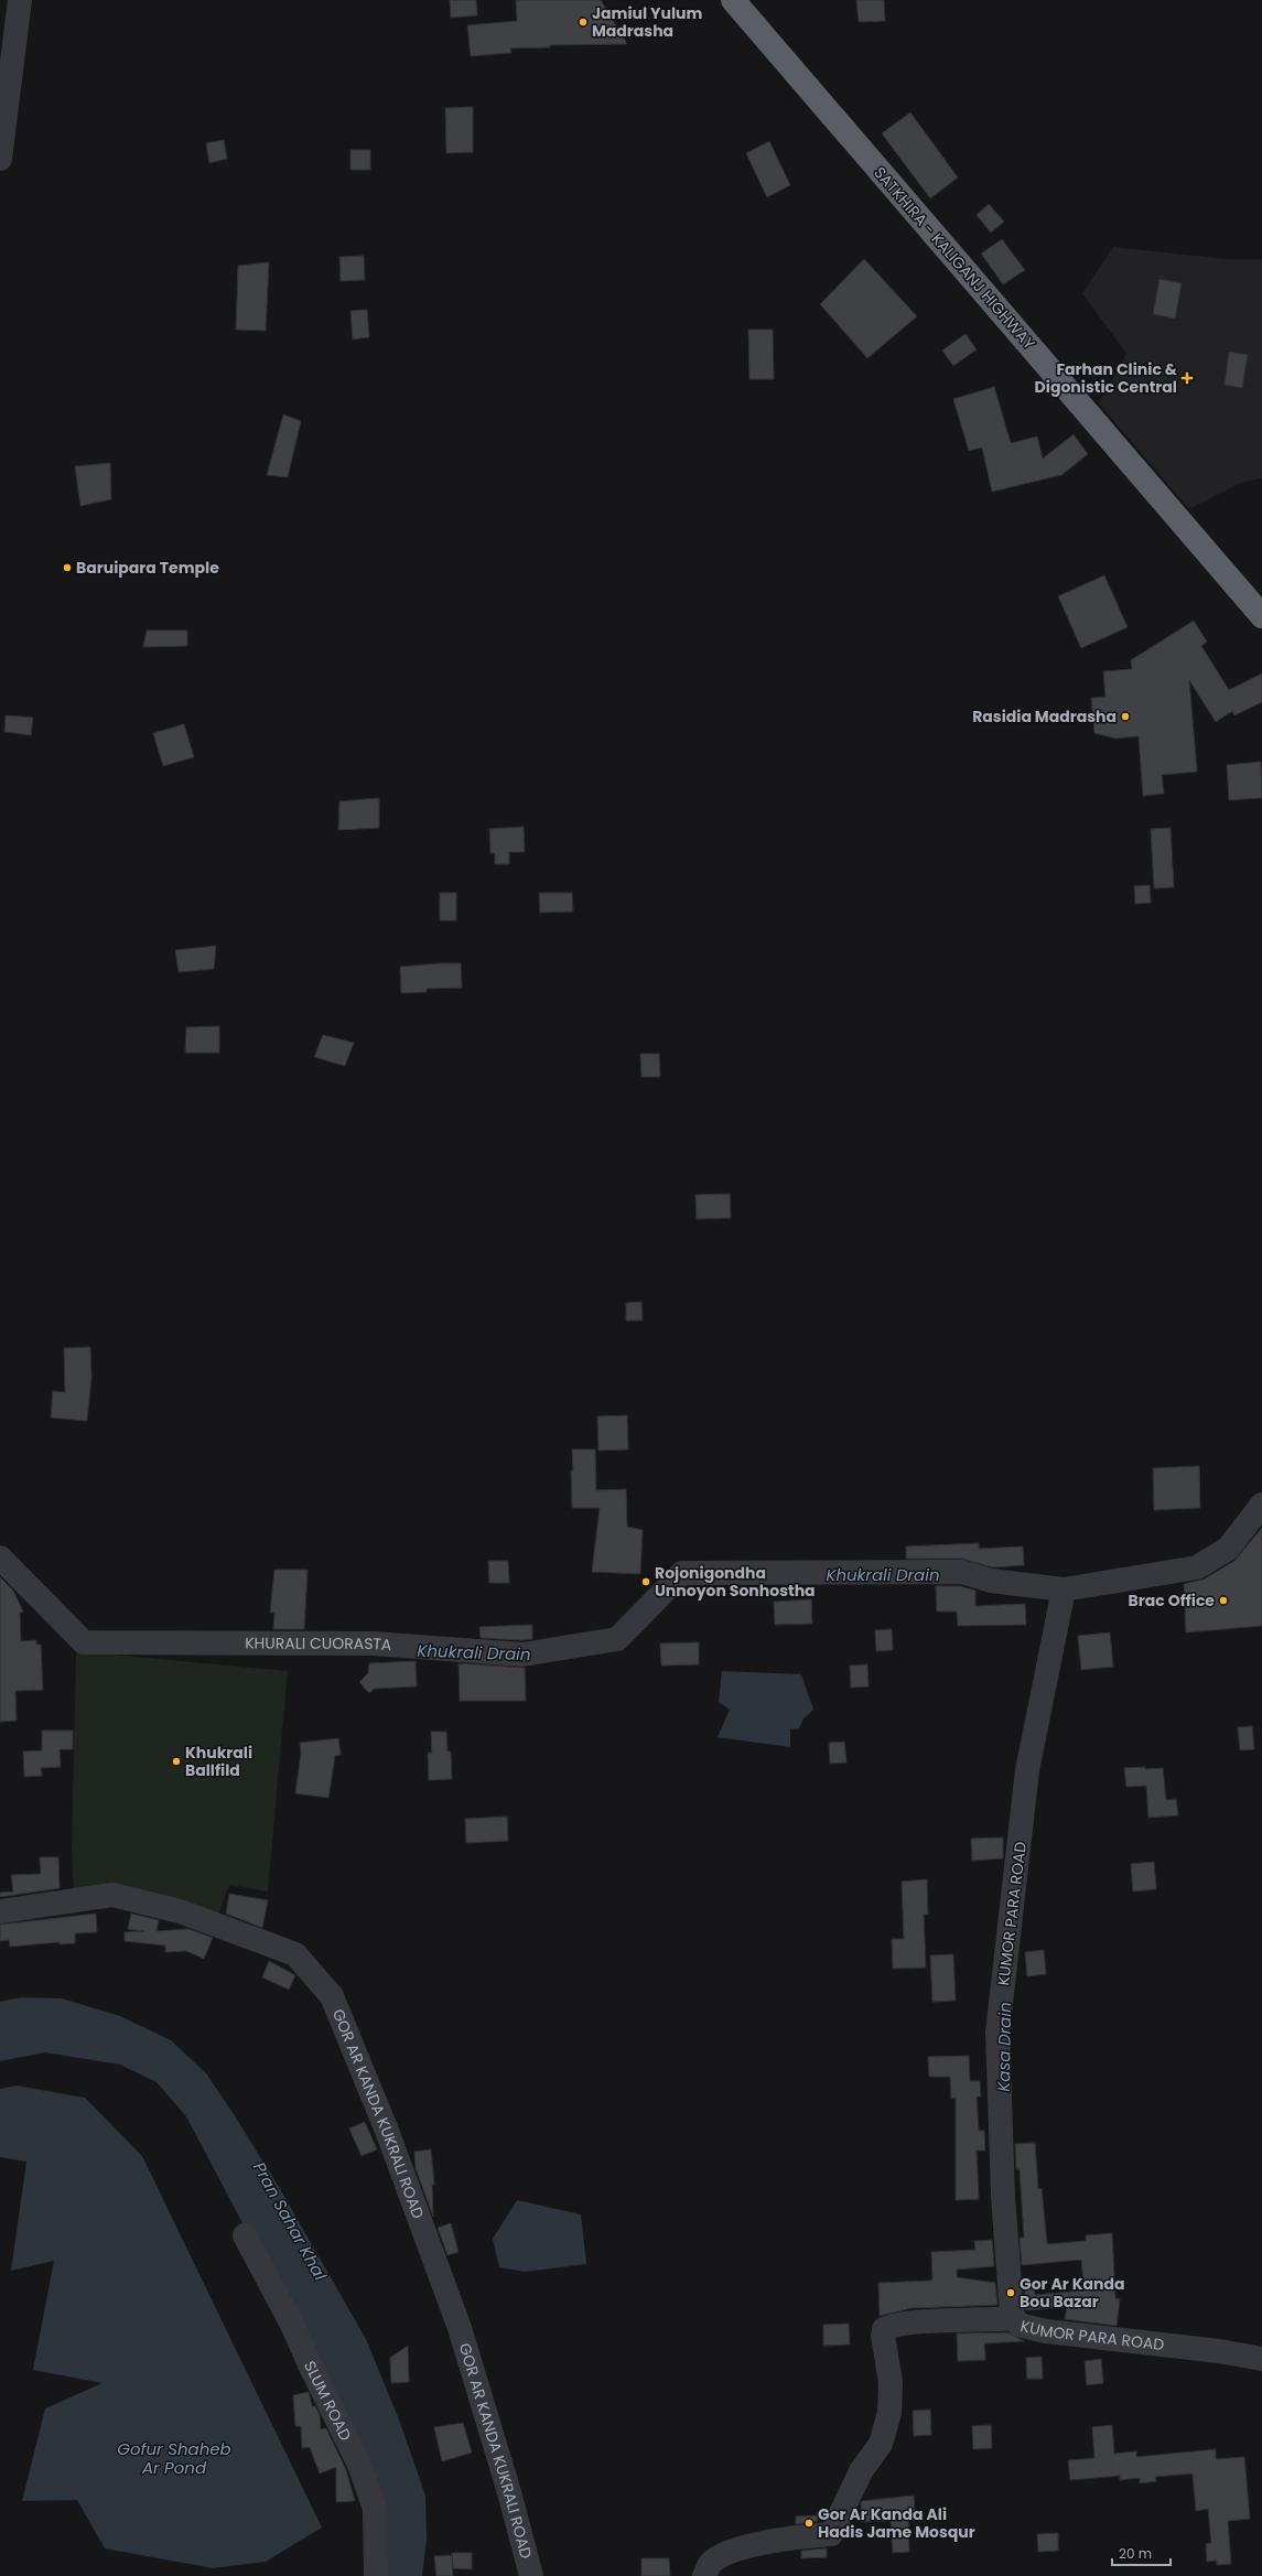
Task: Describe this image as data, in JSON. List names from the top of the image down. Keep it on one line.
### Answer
{"streets":{"highway":["SATKHIRA - KALIGANJ HIGHWAY"],"street":["KHURALI CUORASTA","KUMOR PARA ROAD","GOR AR KANDA KUKRALI ROAD","SLUM ROAD"]},"crossings":[["KHURALI CUORASTA","KUMOR PARA ROAD"]],"water":["Khukrali Drain","Kasa Drain","Pran Sahar Khal","Gofur Shaheb Ar Pond"],"places":{"other":["Jamiul Yulum Madrasha","Baruipara Temple","Rasidia Madrasha","Rojonigondha Unnoyon Sonhostha","Brac Office","Khukrali Ballfild","Gor Ar Kanda Bou Bazar","Gor Ar Kanda Ali Hadis Jame Mosqur"],"health":["Farhan Clinic & Digonistic Central"]},"scale_bar":"20 m"}
